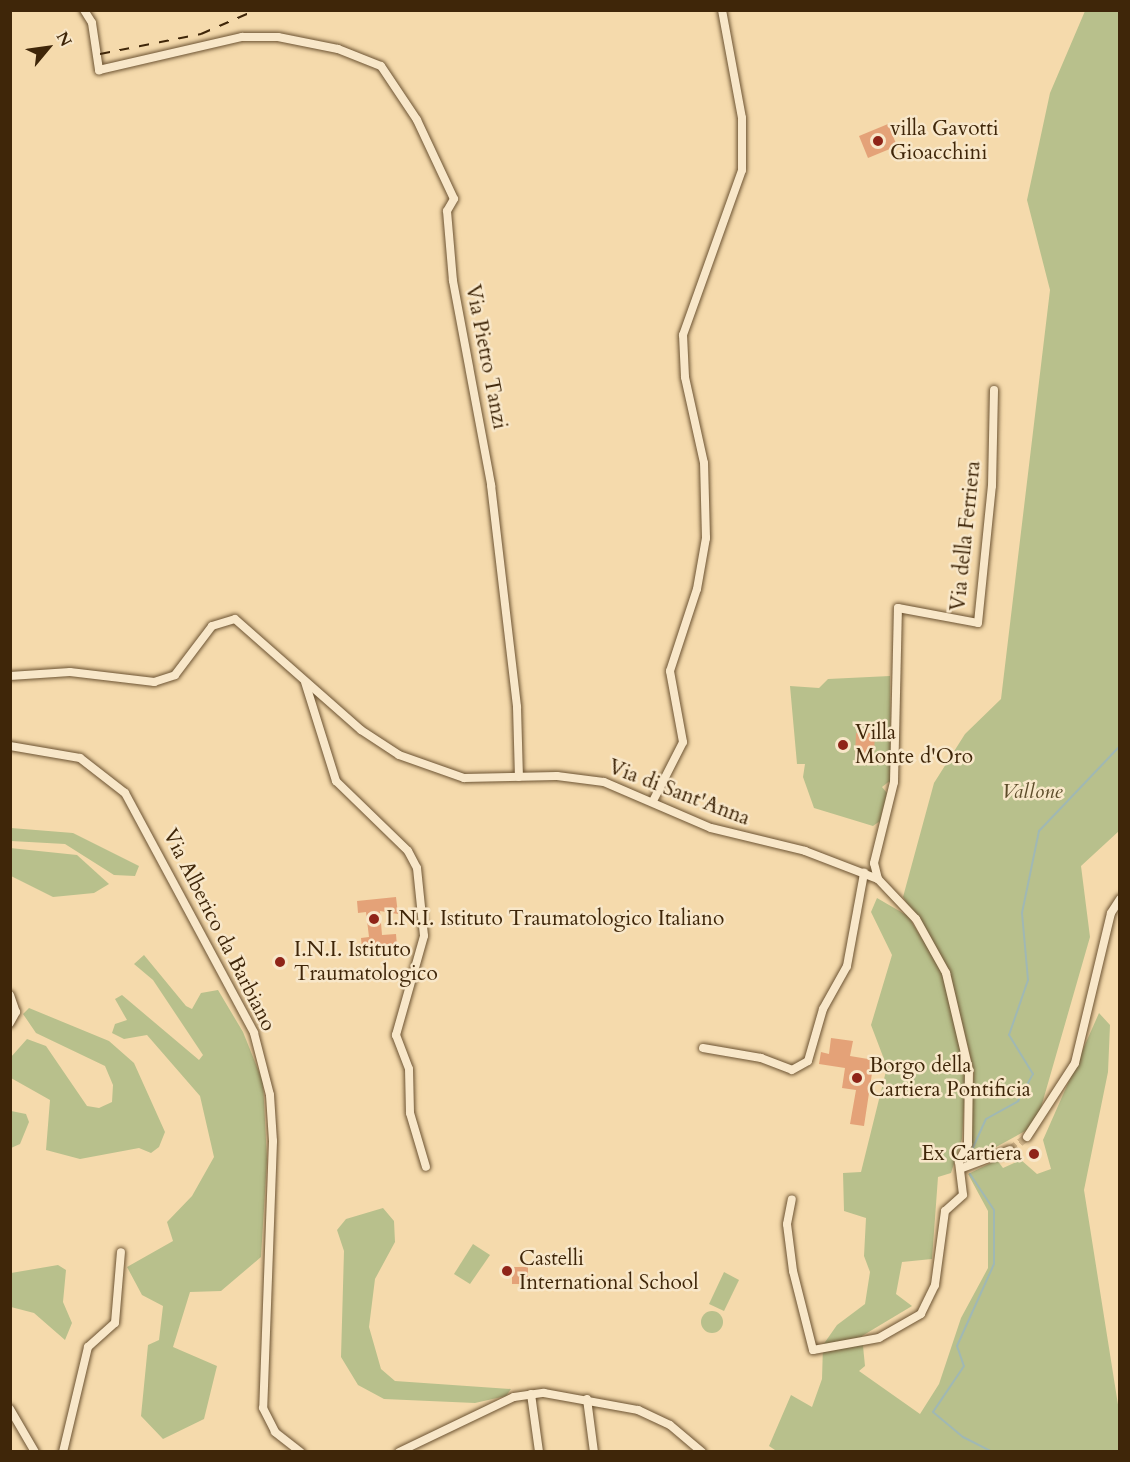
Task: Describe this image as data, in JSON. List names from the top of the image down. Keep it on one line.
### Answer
{"streets":{"street":["Via Pietro Tanzi","Via della Ferriera","Via di Sant'Anna","Via Alberico da Barbiano"]},"crossings":[["Via Pietro Tanzi","Via di Sant'Anna"],["Via della Ferriera","Via di Sant'Anna"]],"parks":["Vallone"],"places":["villa Gavotti Gioacchini","Villa Monte d'Oro","I.N.I. Istituto Traumatologico Italiano","I.N.I. Istituto Traumatologico","Borgo della Cartiera Pontificia","Ex Cartiera","Castelli International School"],"north":"top right"}
